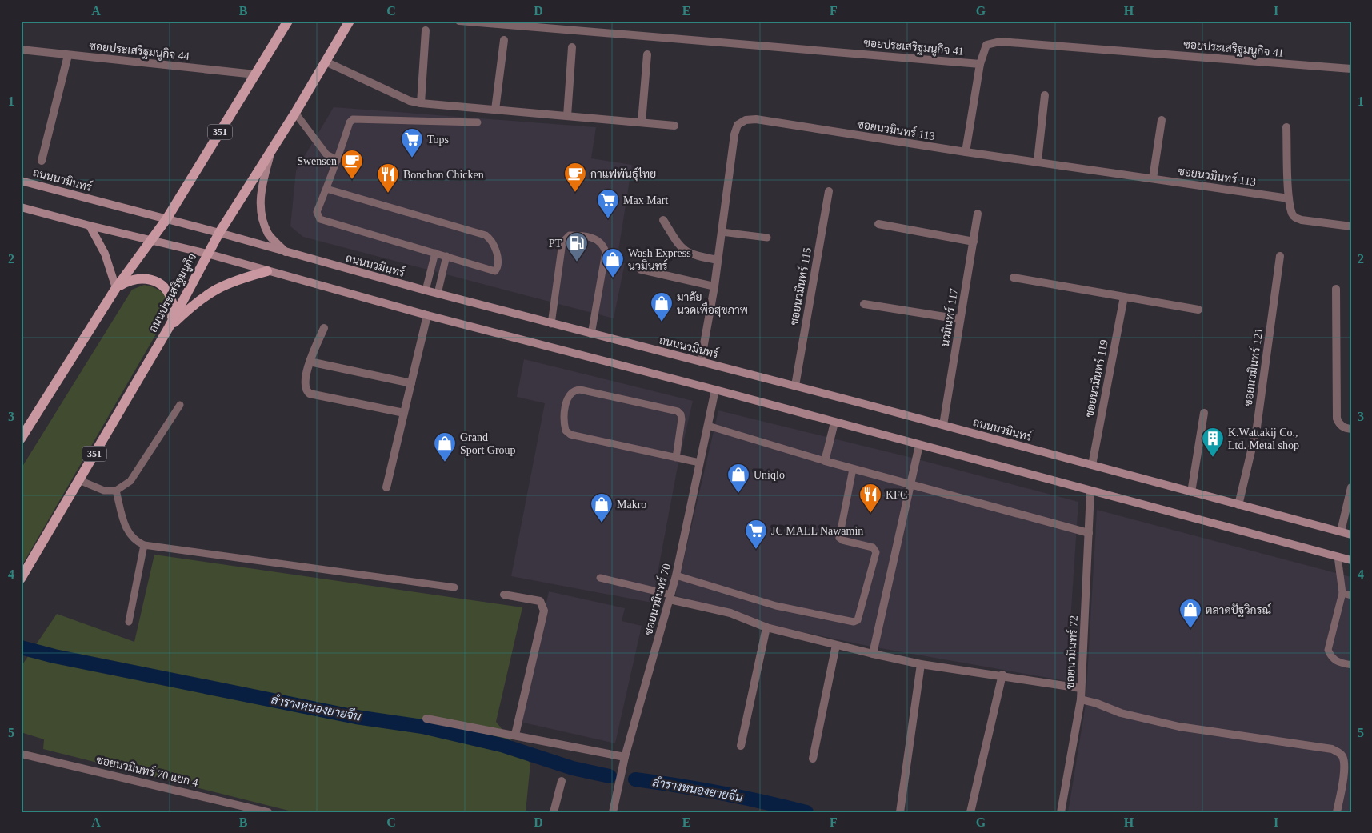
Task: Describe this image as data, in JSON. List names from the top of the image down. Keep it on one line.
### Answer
{"streets":{"main road":["351","ถนนนวมินทร์","ถนนประเสริฐมนูกิจ"],"street":["ซอยประเสริฐมนูกิจ 41","ซอยประเสริฐมนูกิจ 44","ซอยนวมินทร์ 113","ซอยนวมินทร์ 115","นวมินทร์ 117","ซอยนวมินทร์ 121","ซอยนวมินทร์ 119","ซอยนวมินทร์ 70","ซอยนวมินทร์ 72","ซอยนวมินทร์ 70 แยก 4"]},"crossings":[["ซอยประเสริฐมนูกิจ 44","351"],["ซอยนวมินทร์ 113","ถนนนวมินทร์"],["351","ถนนนวมินทร์"],["ถนนนวมินทร์","ซอยนวมินทร์ 115"],["ถนนนวมินทร์","ถนนประเสริฐมนูกิจ"],["ถนนนวมินทร์","นวมินทร์ 117"],["ถนนนวมินทร์","ซอยนวมินทร์ 121"],["ถนนนวมินทร์","ซอยนวมินทร์ 119"]],"water":["ลำรางหนองยายจีน"],"places":{"supermarket":["Tops","Max Mart","JC MALL Nawamin"],"cafe":["Swensen","กาแฟพันธุ์ไทย"],"restaurant":["Bonchon Chicken","KFC"],"fuel station":["PT"],"shop":["Wash Express นวมินทร์","มาลัย นวดเพื่อสุขภาพ","Grand Sport Group","Uniqlo","Makro","ตลาดปัฐวิกรณ์"],"building":["K.Wattakij Co., Ltd. Metal shop"]},"grid":{"columns":["A","B","C","D","E","F","G","H","I"],"rows":["1","2","3","4","5"]}}
